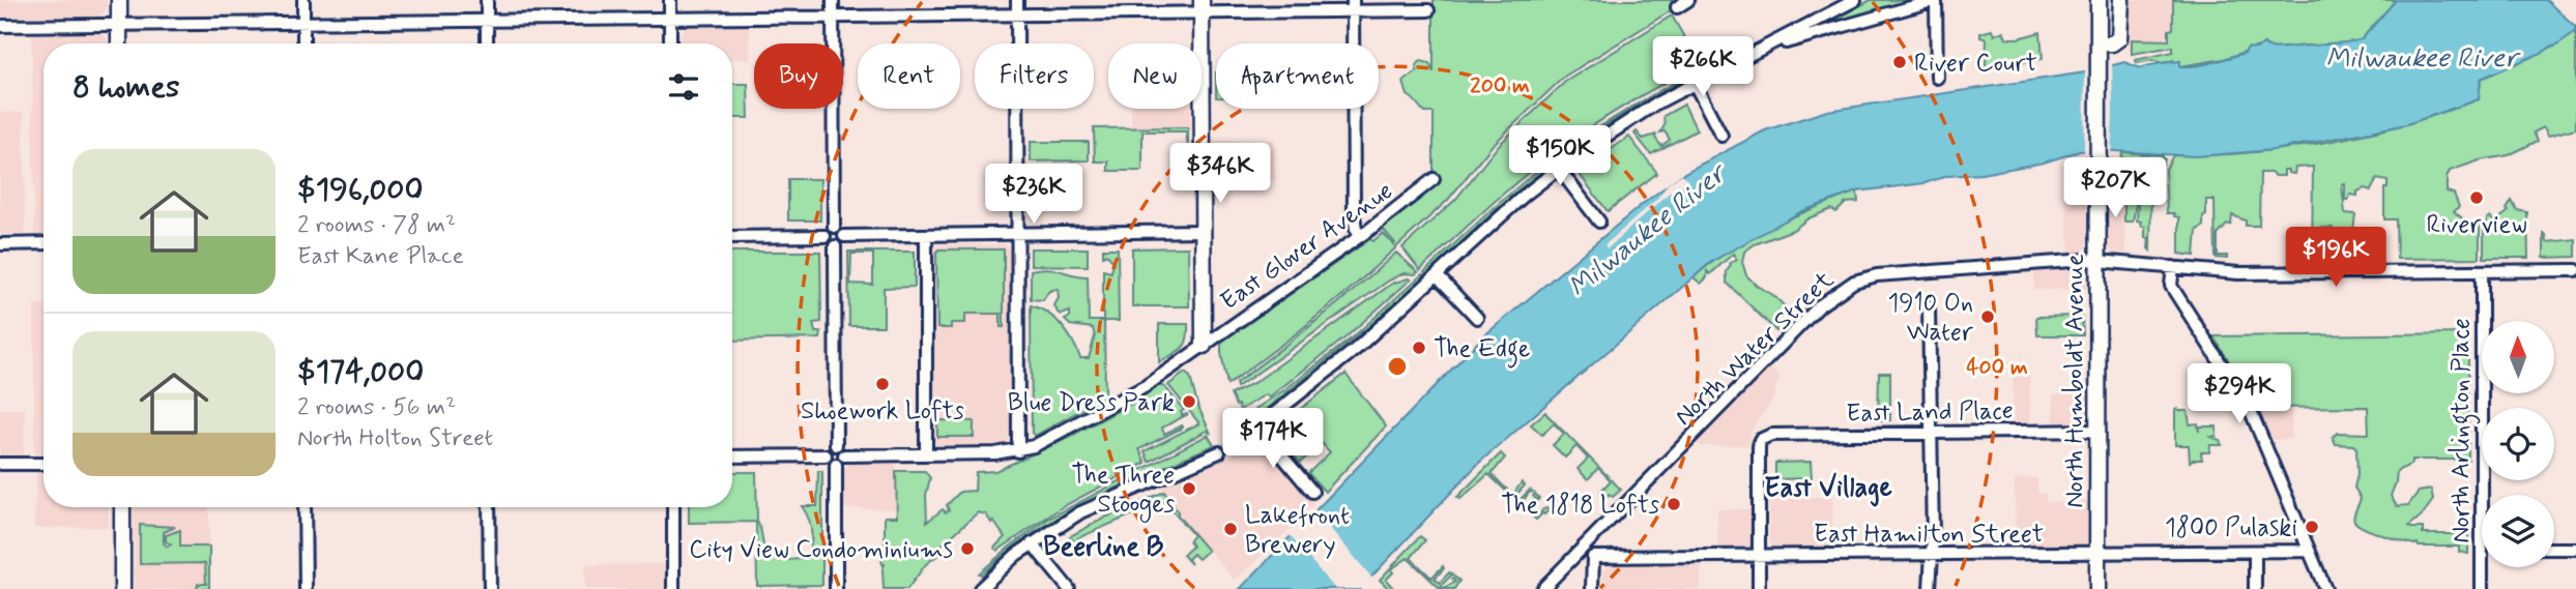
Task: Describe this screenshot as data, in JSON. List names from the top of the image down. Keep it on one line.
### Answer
{"streets":{"street":["East Glover Avenue","North Water Street","North Humboldt Avenue","East Land Place","North Arlington Place","East Hamilton Street"]},"crossings":[["North Water Street","North Humboldt Avenue"],["North Water Street","North Arlington Place"],["North Humboldt Avenue","East Land Place"],["North Humboldt Avenue","East Hamilton Street"],["East Land Place","East Hamilton Street"]],"districts":["East Village","Beerline B"],"water":["Milwaukee River"],"places":["River Court","Riverview","1910 On Water","The Edge","Shoework Lofts","Blue Dress Park","The Three Stooges","The 1818 Lofts","1800 Pulaski","Lakefront Brewery","City View Condominiums"],"north":"top","page":{"price":["$266K","$150K","$346K","$207K","$236K","$196K","$294K","$174K"],"chip":["Buy","Rent","Filters","New","Apartment"],"heading":"8 homes","list":[{"name":"$196,000","note":"2 rooms · 78 m² · East Kane Place"},{"name":"$174,000","note":"2 rooms · 56 m² · North Holton Street"}]},"rings":["200 m","400 m"]}
